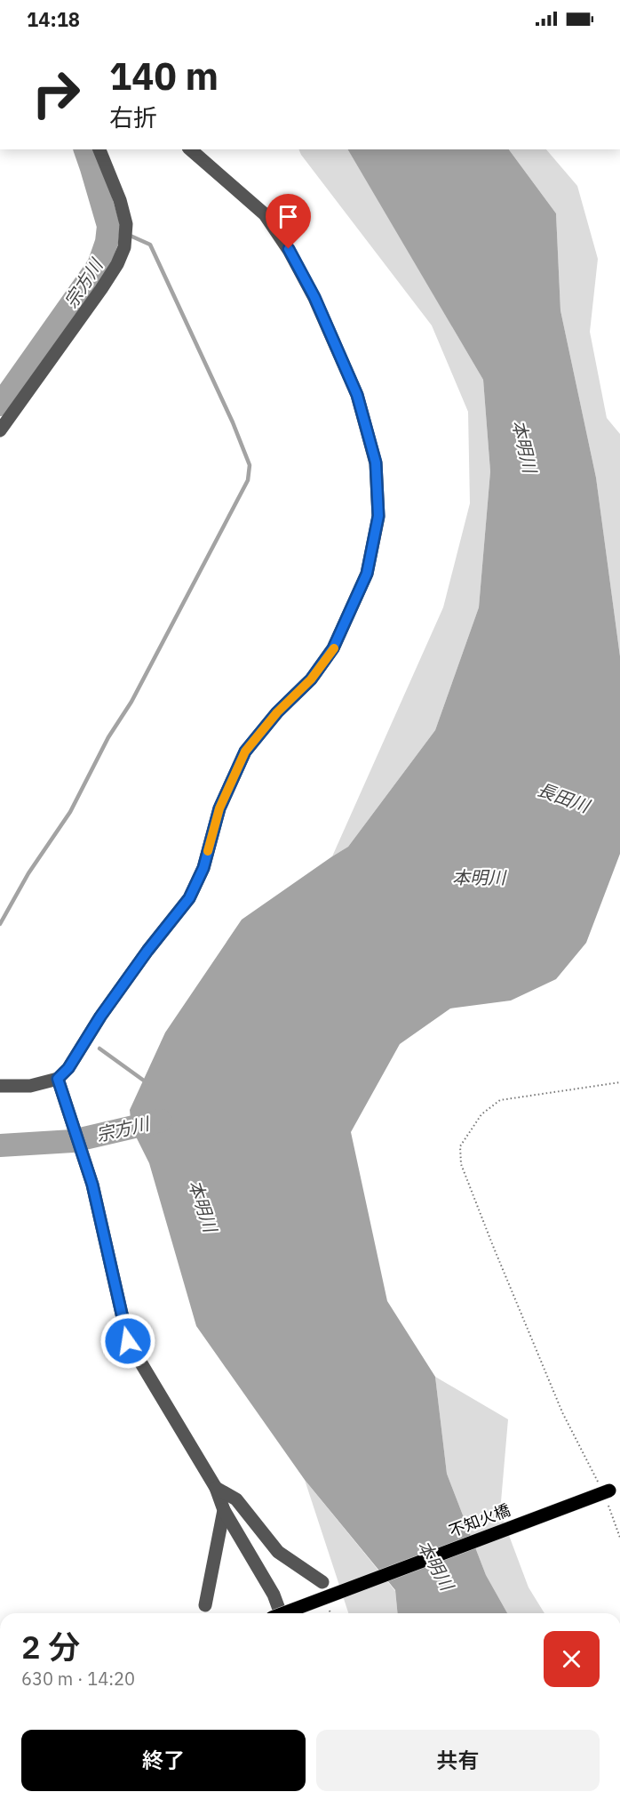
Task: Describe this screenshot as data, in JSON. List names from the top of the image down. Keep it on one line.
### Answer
{"streets":{"main road":["不知火橋"]},"water":["宗方川","本明川","長田川"],"page":{"status":"14:18","turn":["140 m","右折"],"heading":["2 分","630 m · 14:20"],"buttons":["終了","共有"]}}
